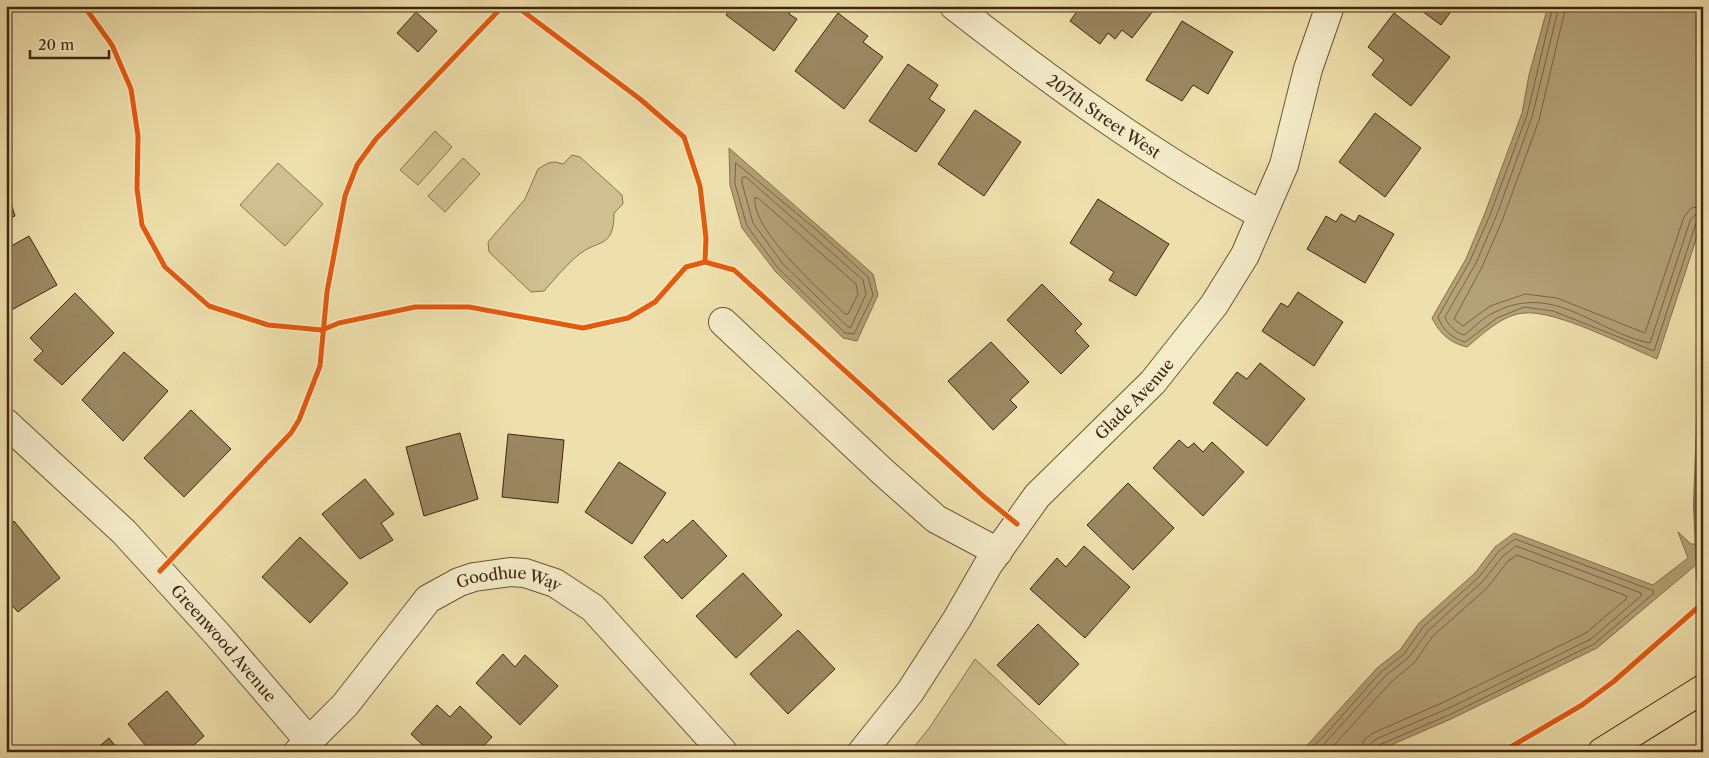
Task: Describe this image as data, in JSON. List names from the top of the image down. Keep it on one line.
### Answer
{"streets":{"street":["207th Street West","Glade Avenue","Goodhue Way","Greenwood Avenue"]},"crossings":[["207th Street West","Glade Avenue"],["Goodhue Way","Greenwood Avenue"]],"scale_bar":"20 m"}
